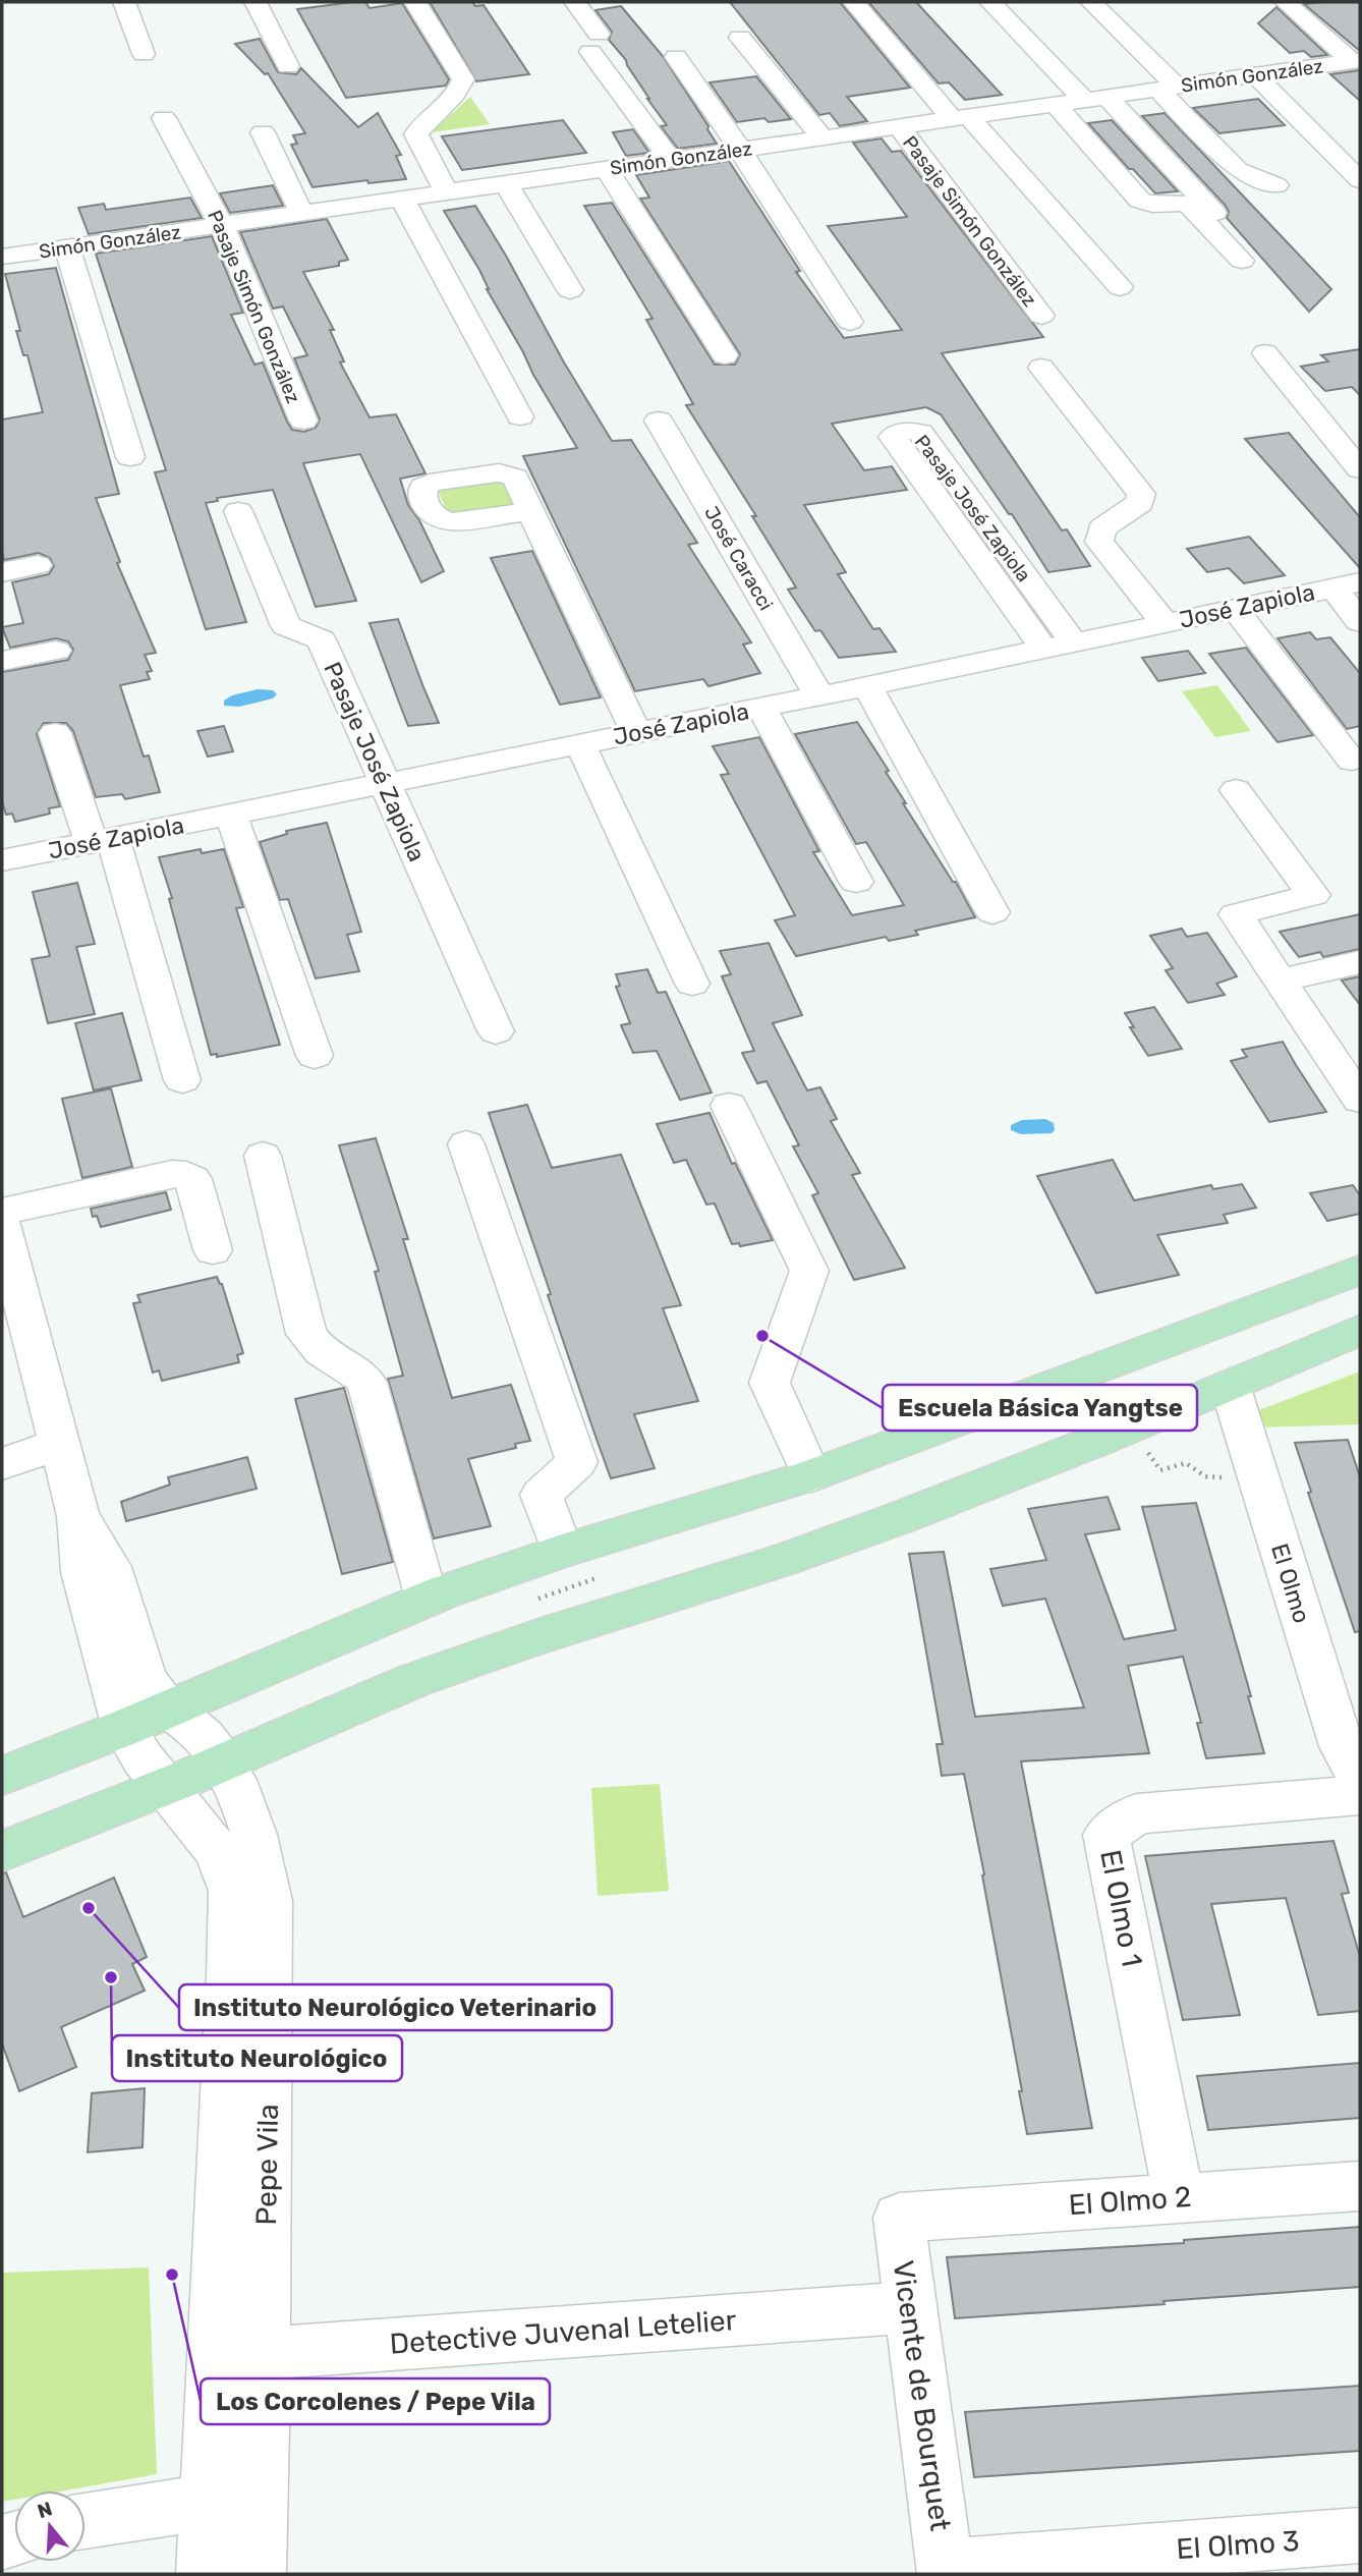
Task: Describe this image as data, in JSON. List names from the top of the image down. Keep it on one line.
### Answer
{"streets":{"street":["Simón González","Pasaje Simón González","Pasaje José Zapiola","José Caracci","José Zapiola","El Olmo","El Olmo 1","Pepe Vila","El Olmo 2","Detective Juvenal Letelier","Vicente de Bourquet","El Olmo 3"]},"crossings":[["Simón González","Pasaje Simón González"],["Pasaje José Zapiola","José Zapiola"],["José Caracci","José Zapiola"],["El Olmo 1","El Olmo 2"],["Pepe Vila","Detective Juvenal Letelier"],["El Olmo 2","Vicente de Bourquet"],["Detective Juvenal Letelier","Vicente de Bourquet"],["Vicente de Bourquet","El Olmo 3"]],"places":["Escuela Básica Yangtse","Instituto Neurológico Veterinario","Instituto Neurológico","Los Corcolenes / Pepe Vila"],"north":"top"}
